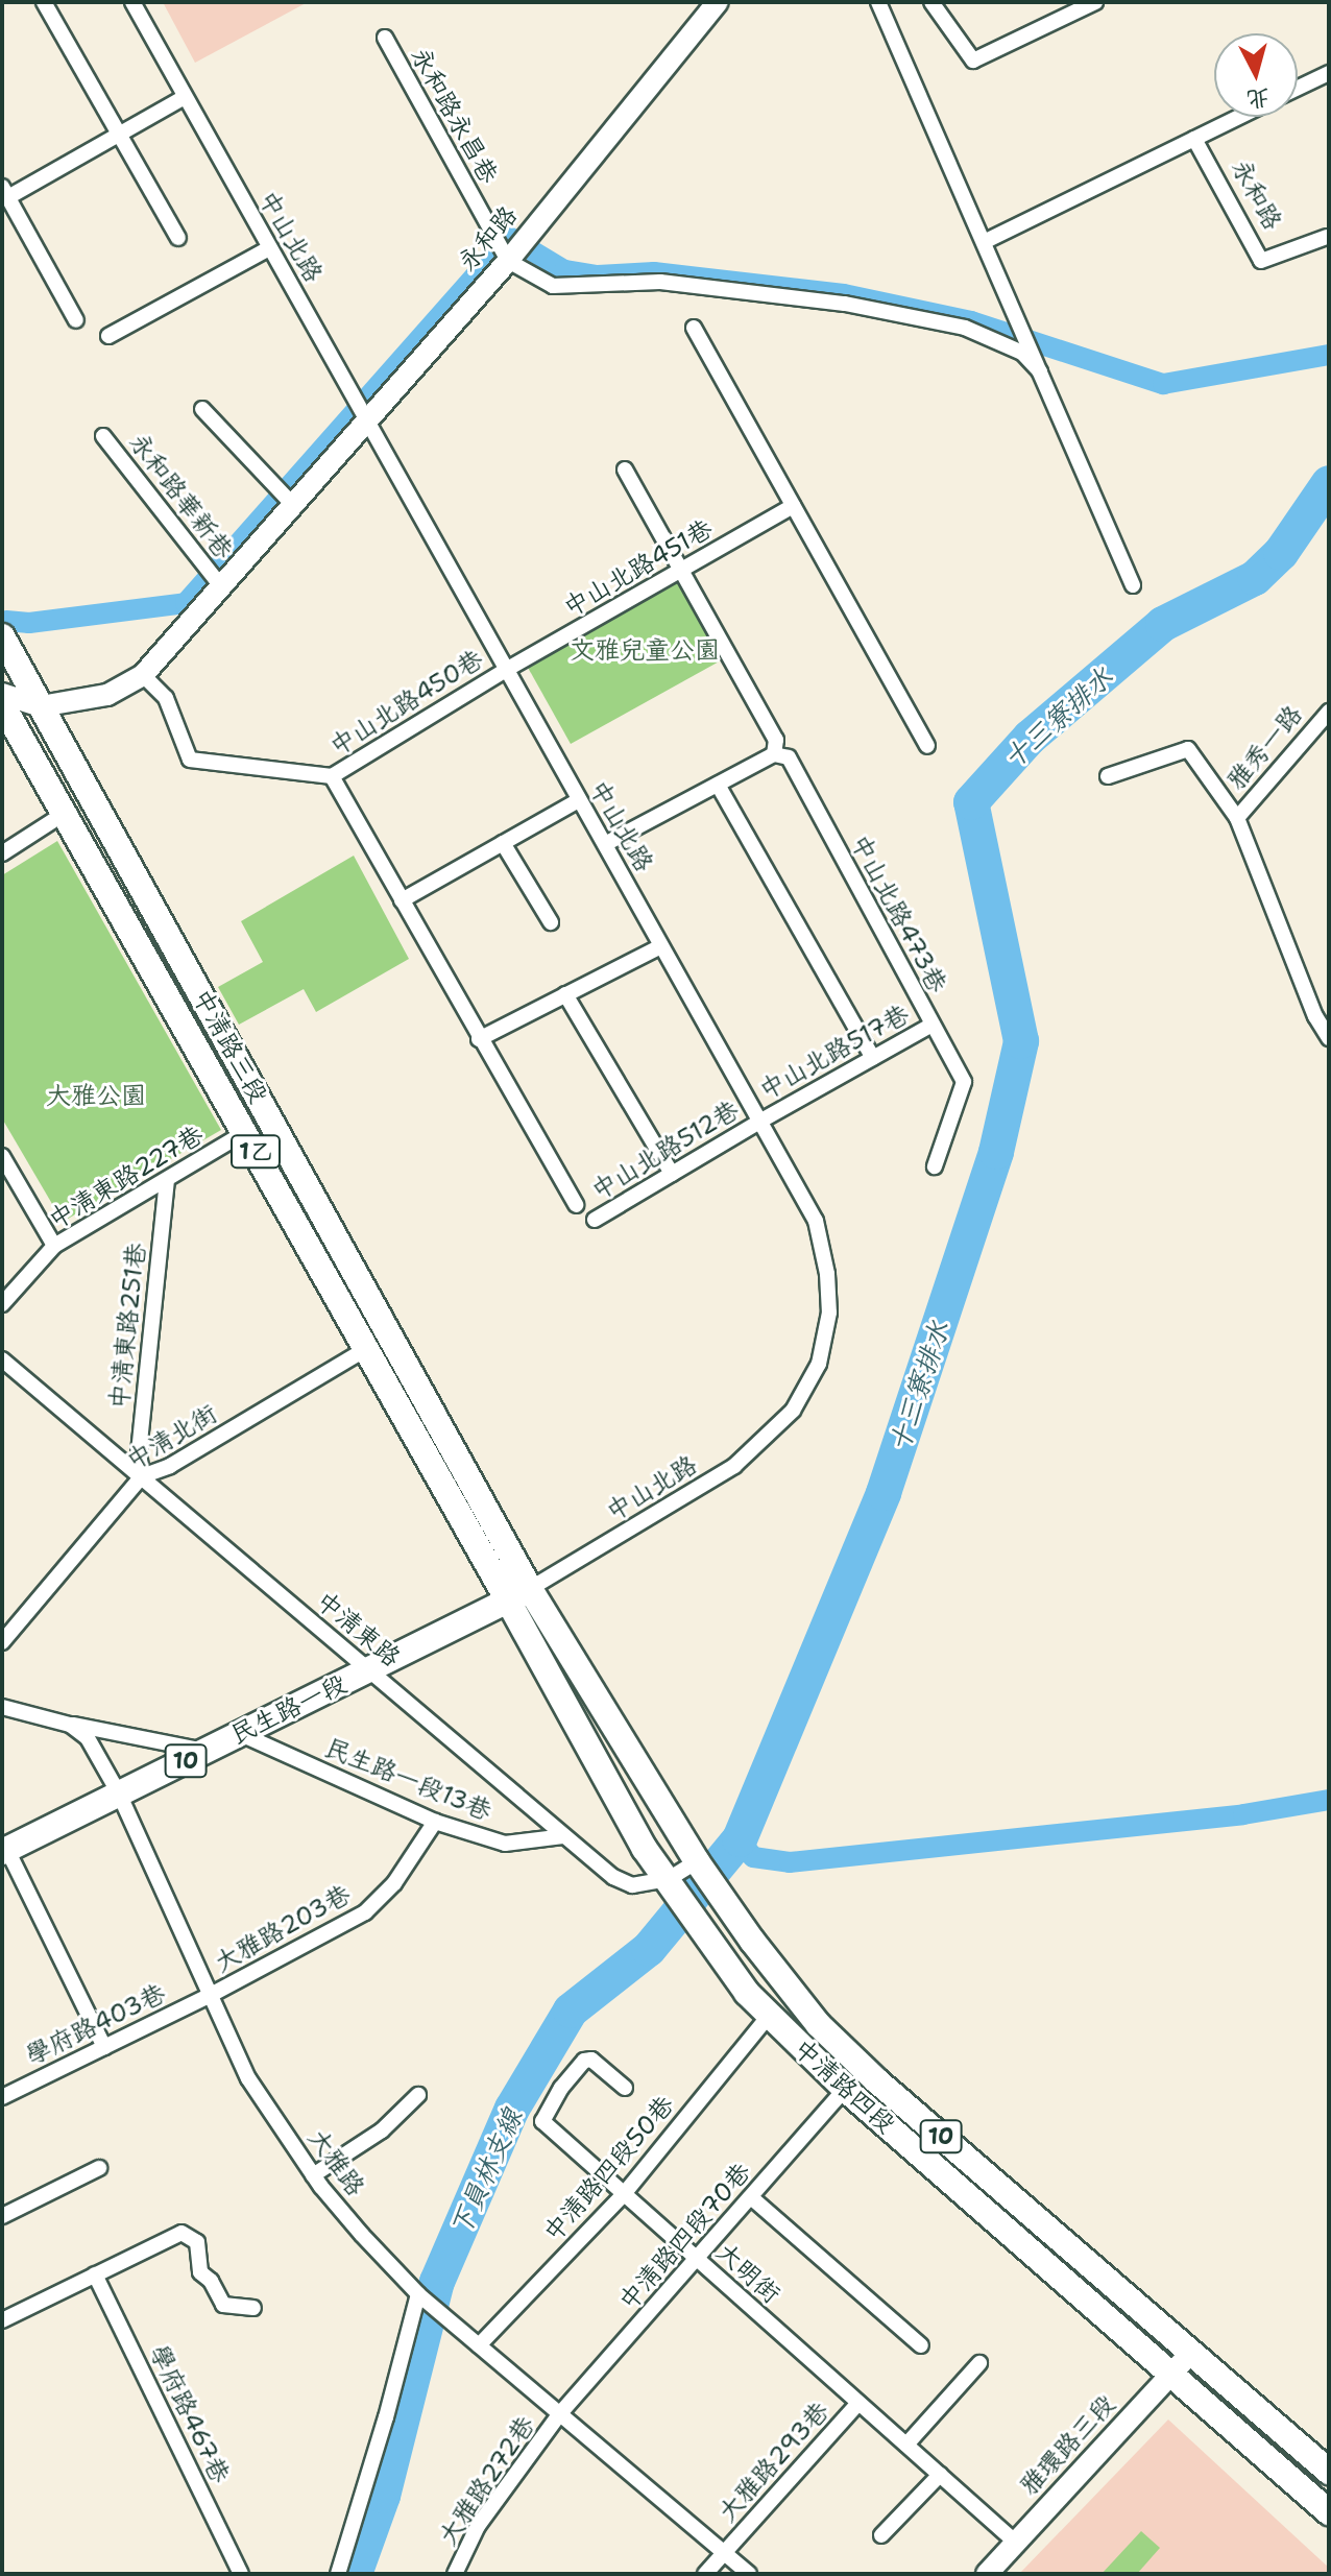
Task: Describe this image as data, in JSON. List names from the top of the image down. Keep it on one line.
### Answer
{"streets":{"main road":["永和路","中清路三段","1乙","民生路一段","10","中清路四段","雅環路三段"],"street":["永和路永昌巷","中山北路","永和路華新巷","中山北路451巷","中山北路450巷","雅秀一路","中山北路473巷","中山北路517巷","中山北路512巷","中清東路227巷","中清東路251巷","中清北街","中清東路","民生路一段13巷","大雅路203巷","學府路403巷","大雅路","中清路四段50巷","中清路四段70巷","大明街","學府路467巷","大雅路293巷","大雅路272巷"]},"crossings":[["永和路永昌巷","永和路"],["永和路","中山北路"],["永和路","永和路華新巷"],["永和路","中清路三段"],["中山北路","中山北路451巷"],["中山北路","中山北路450巷"],["中山北路","中清路三段"],["中山北路","中山北路517巷"],["中山北路","中山北路512巷"],["中山北路","民生路一段"],["中山北路","中清路四段"],["中山北路451巷","中山北路450巷"],["中山北路473巷","中山北路517巷"],["中清路三段","中清東路227巷"],["中清路三段","中清北街"],["中清路三段","民生路一段"],["中清路三段","中清路四段"],["中山北路517巷","中山北路512巷"],["中清東路227巷","中清東路251巷"],["中清東路251巷","中清北街"],["中清東路251巷","中清東路"],["中清北街","中清東路"],["中清東路","民生路一段"],["中清東路","民生路一段13巷"],["中清東路","中清路四段"],["民生路一段","民生路一段13巷"],["民生路一段","中清路四段"],["民生路一段","大雅路"],["民生路一段13巷","大雅路203巷"],["大雅路203巷","學府路403巷"],["大雅路203巷","大雅路"],["學府路403巷","大雅路"],["中清路四段","中清路四段50巷"],["中清路四段","中清路四段70巷"],["中清路四段","雅環路三段"],["大雅路","中清路四段50巷"],["大雅路","中清路四段70巷"],["大雅路","大雅路293巷"],["大雅路","大雅路272巷"],["中清路四段50巷","大明街"],["中清路四段70巷","大明街"],["中清路四段70巷","大雅路272巷"],["大明街","雅環路三段"],["大明街","大雅路293巷"]],"water":["十三寮排水","下員林支線"],"parks":["文雅兒童公園","大雅公園"],"north":"bottom"}
